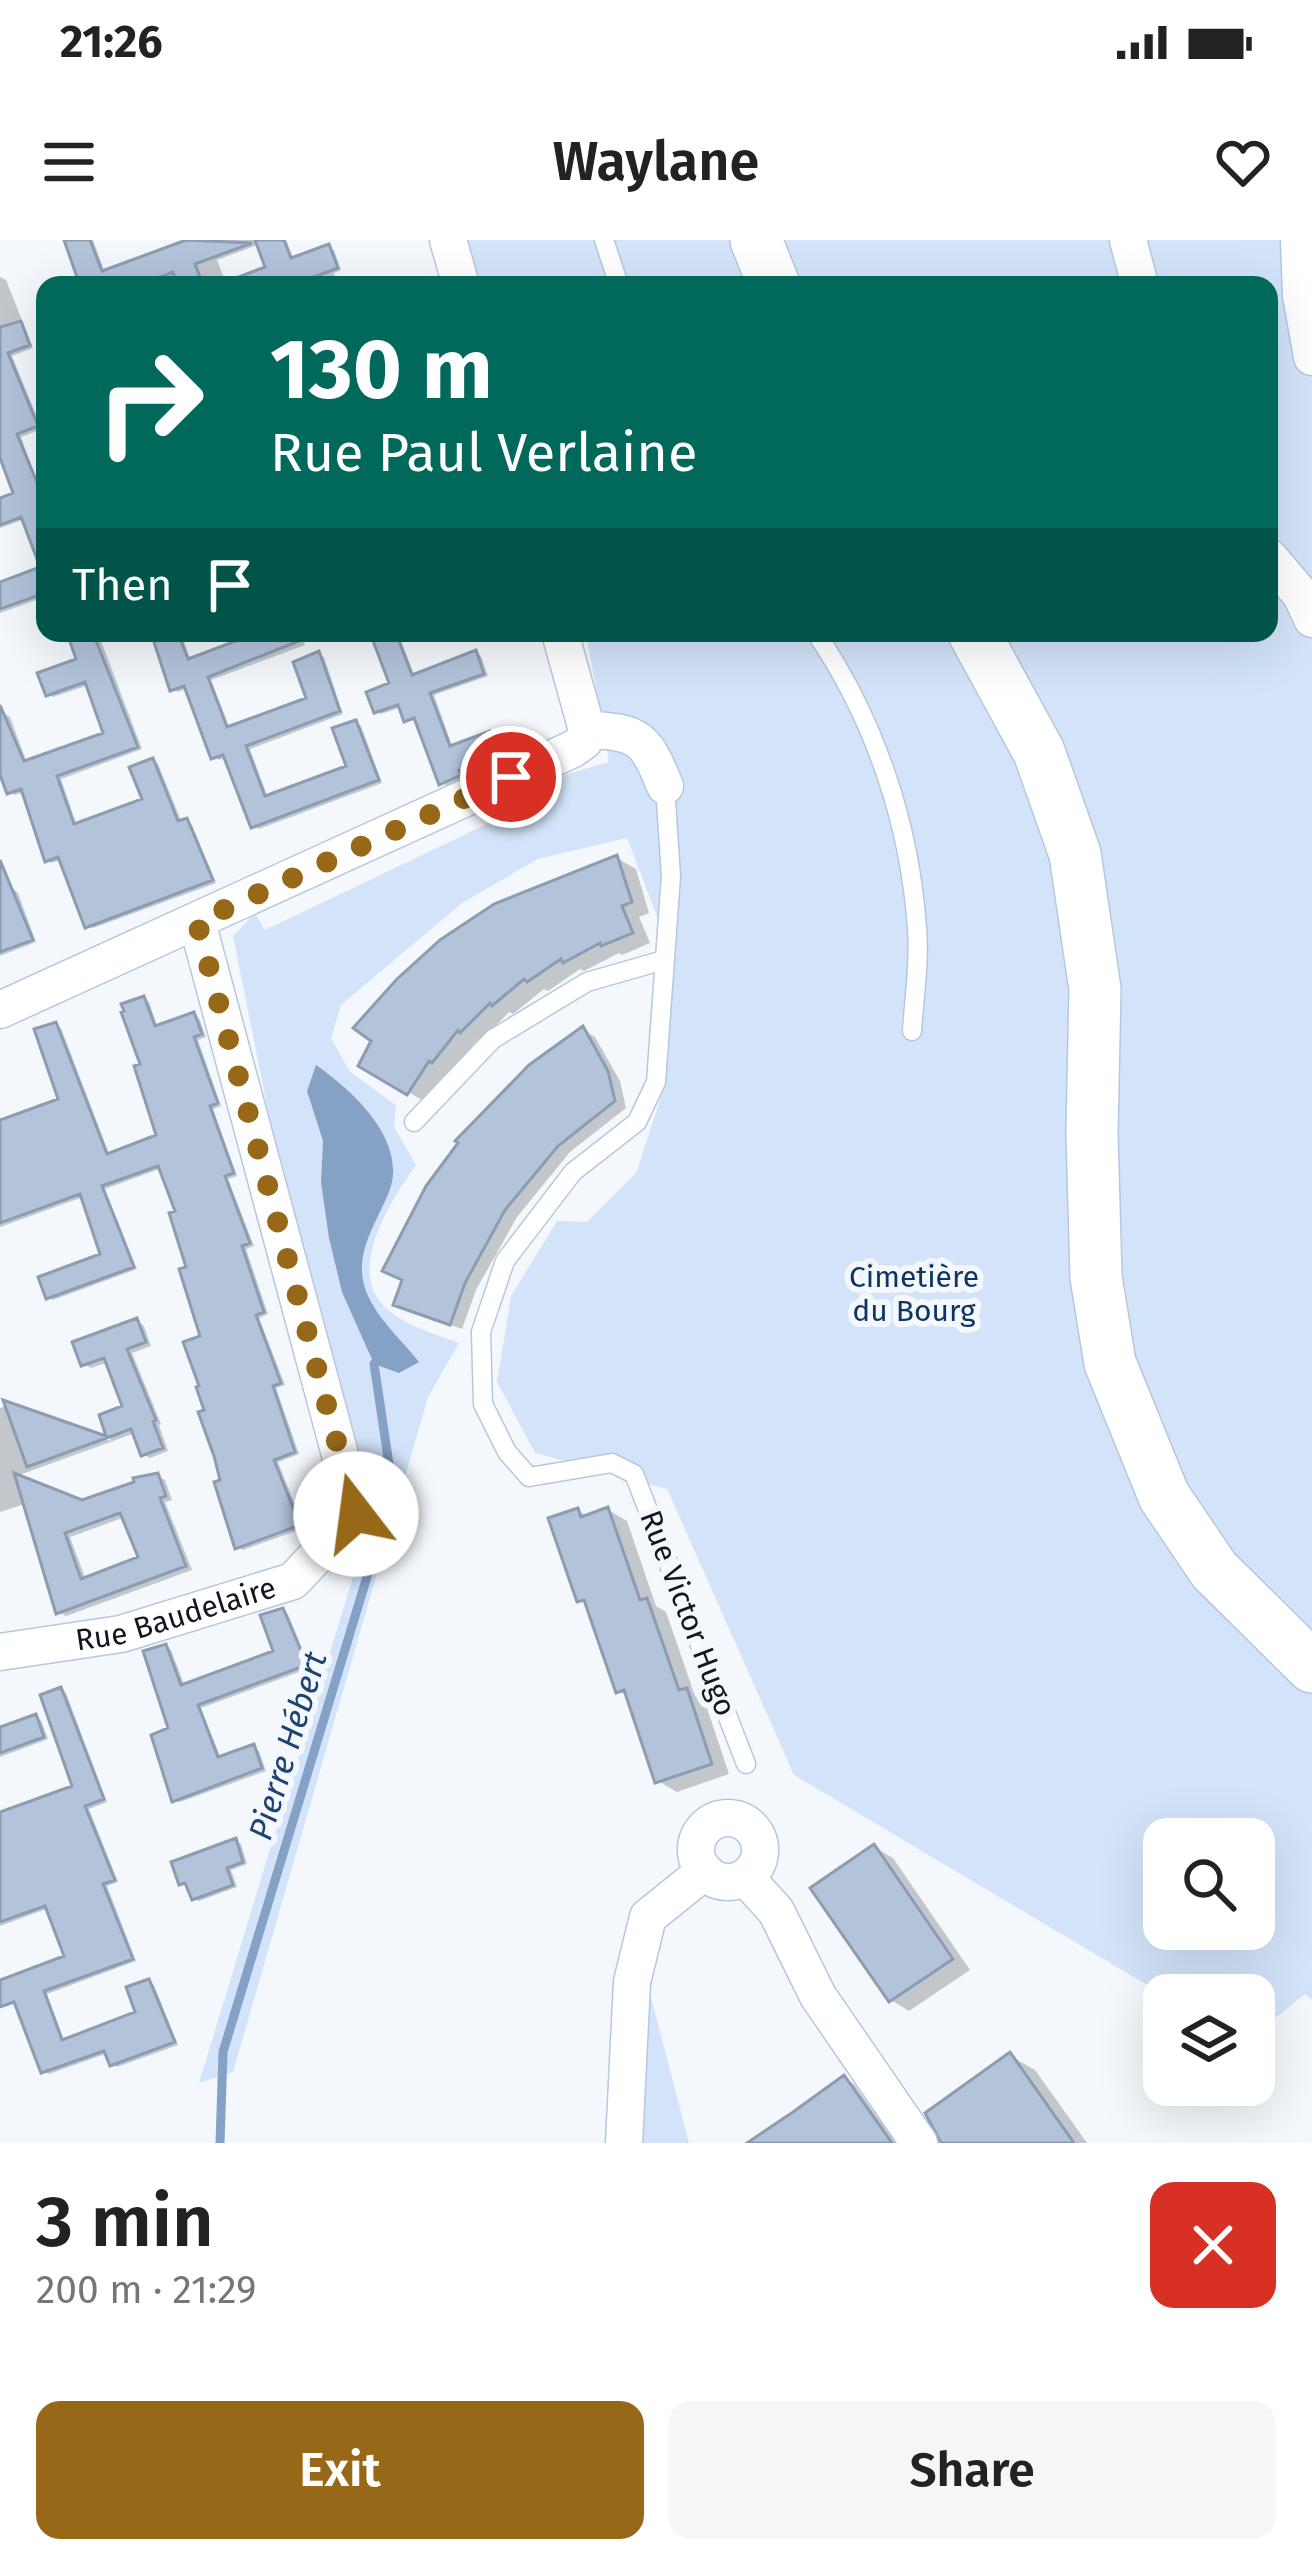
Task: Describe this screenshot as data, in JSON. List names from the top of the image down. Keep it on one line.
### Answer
{"streets":{"street":["Rue Baudelaire"],"lane":["Rue Victor Hugo"]},"water":["Pierre Hébert"],"parks":["Cimetière du Bourg"],"page":{"status":"21:26","header":"Waylane","turn":["130 m","Rue Paul Verlaine"],"then":"Then","heading":["3 min","200 m · 21:29"],"buttons":["Exit","Share"]}}
